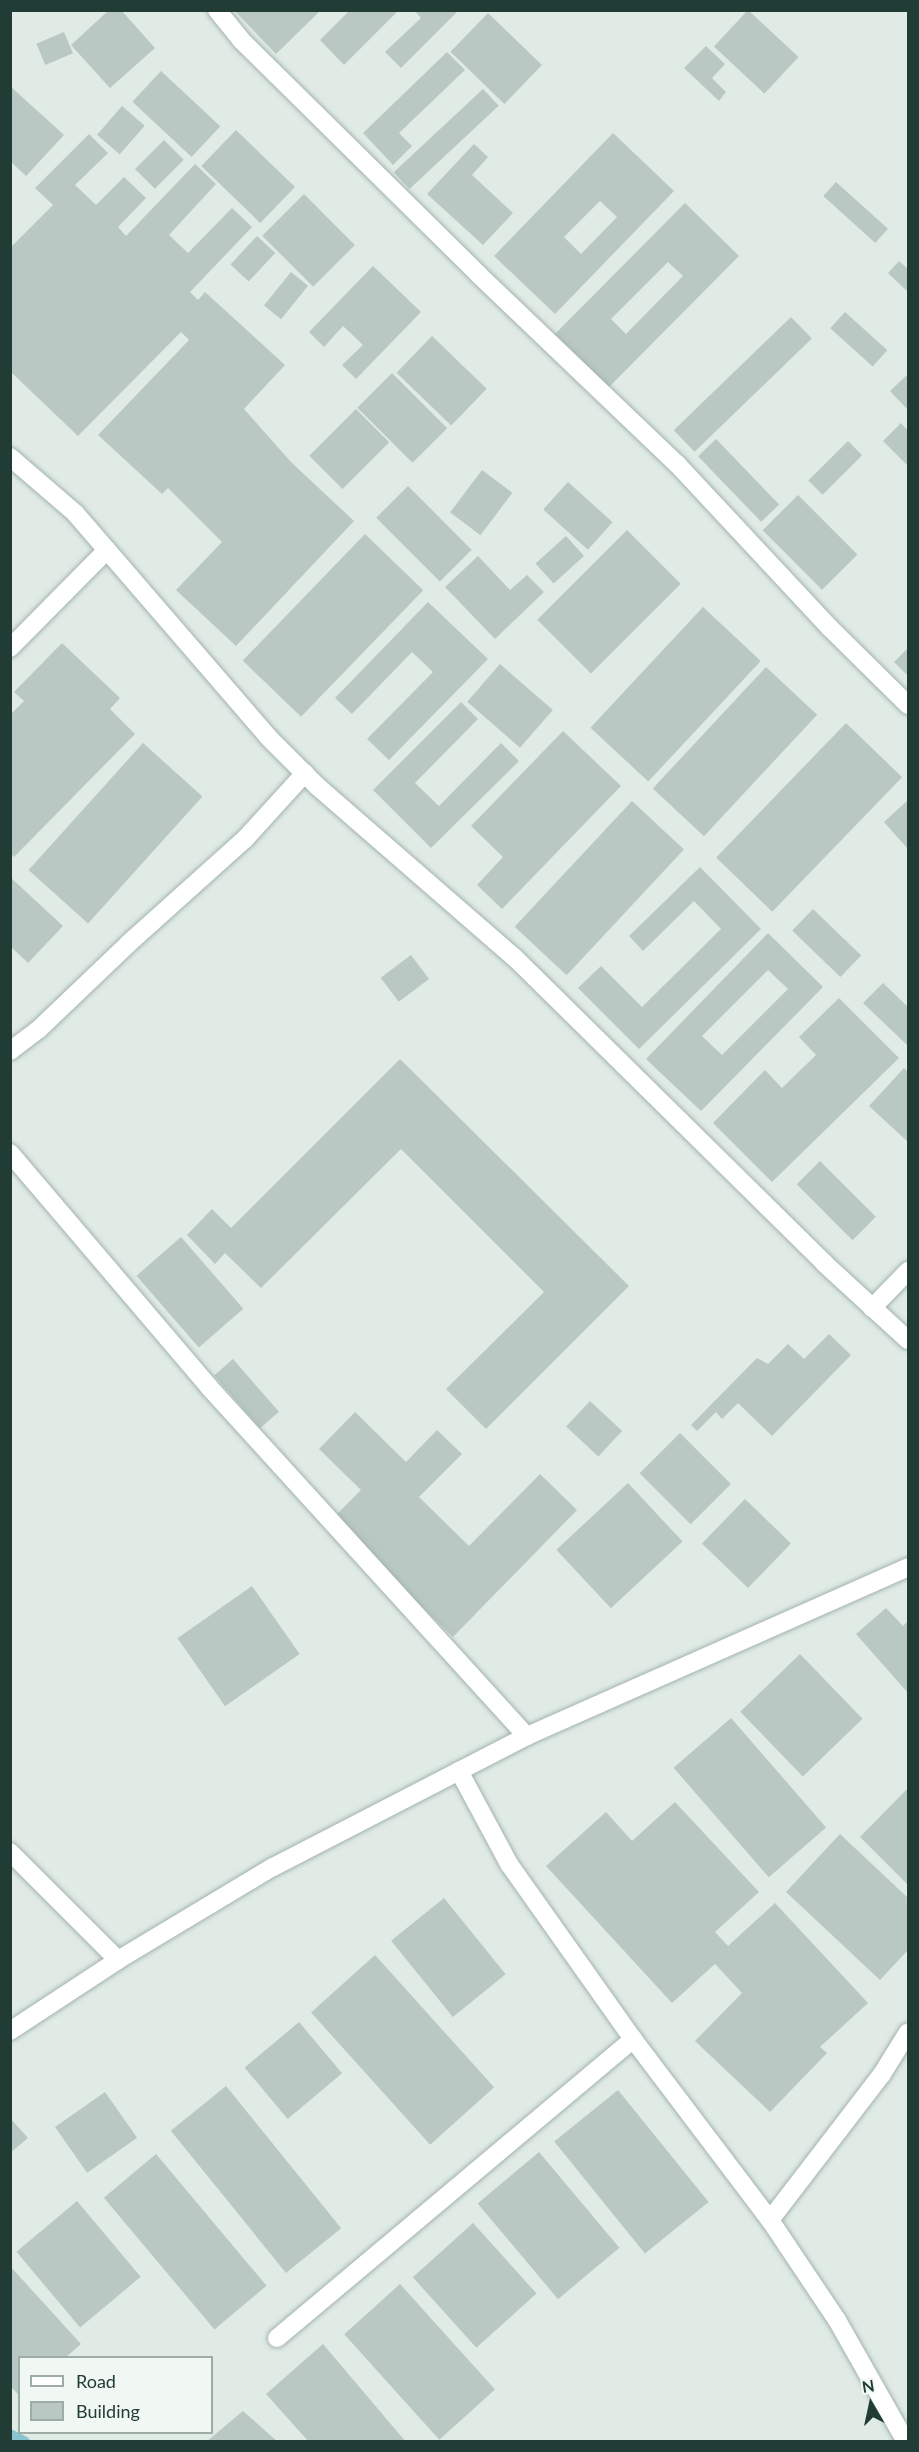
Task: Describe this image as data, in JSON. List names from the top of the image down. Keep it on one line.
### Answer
{"legend":["Road","Building"],"north":"top"}
